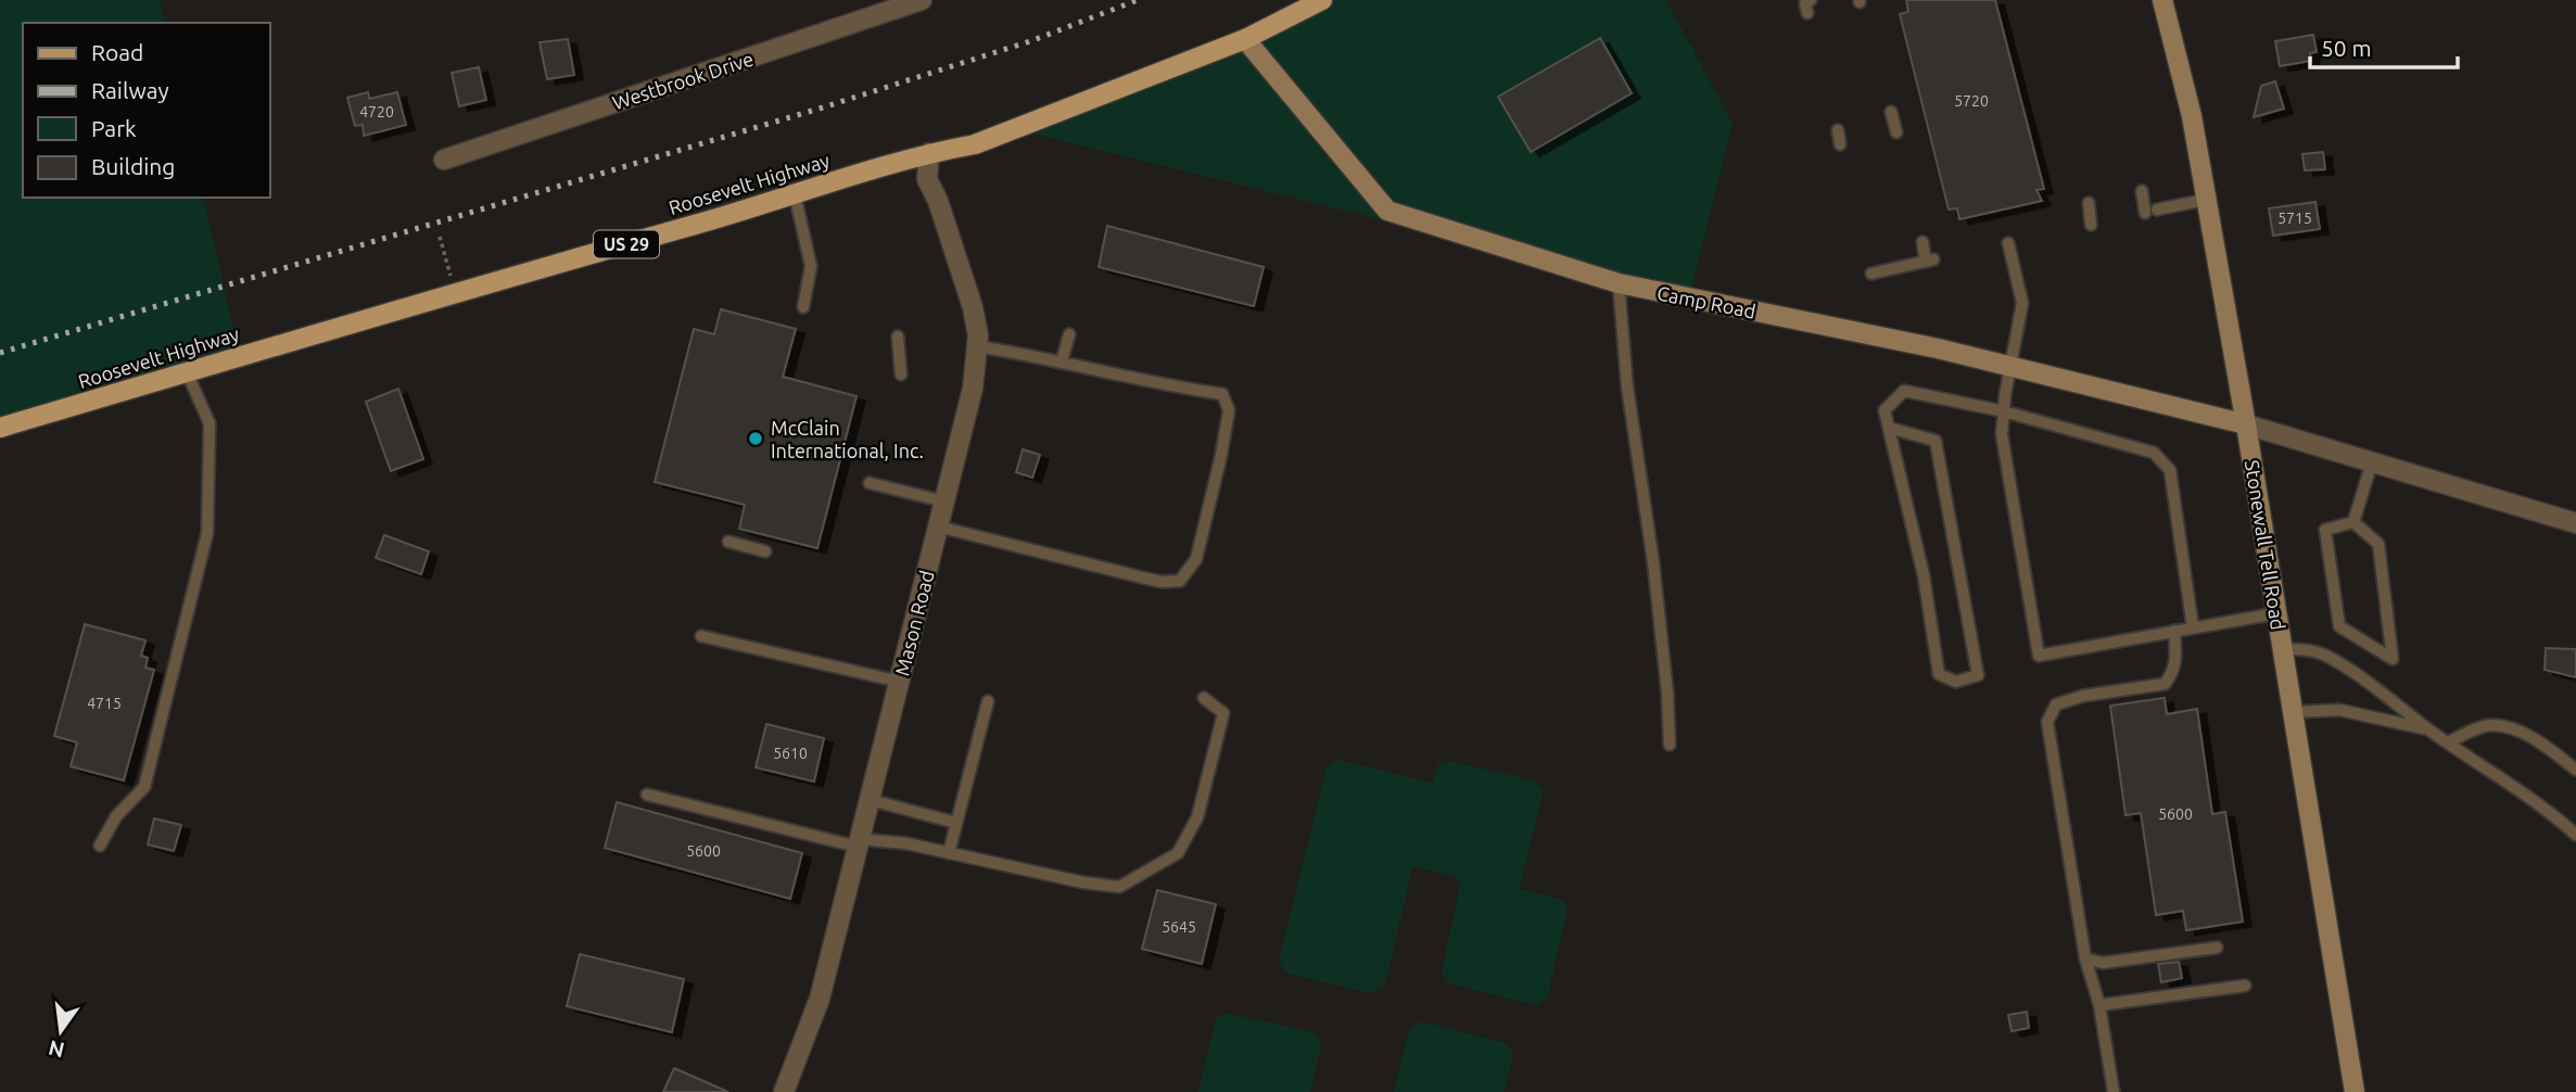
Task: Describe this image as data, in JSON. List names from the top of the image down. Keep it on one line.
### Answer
{"streets":{"main road":["Roosevelt Highway","US 29"],"street":["Westbrook Drive","Camp Road","Stonewall Tell Road","Mason Road"]},"crossings":[["Roosevelt Highway","Camp Road"],["Roosevelt Highway","Mason Road"],["Camp Road","Stonewall Tell Road"]],"places":["McClain International, Inc."],"house_numbers":["5720","4720","5715","4715","5610","5600","5600","5645"],"legend":["Road","Railway","Park","Building"],"scale_bar":"50 m","north":"bottom"}
